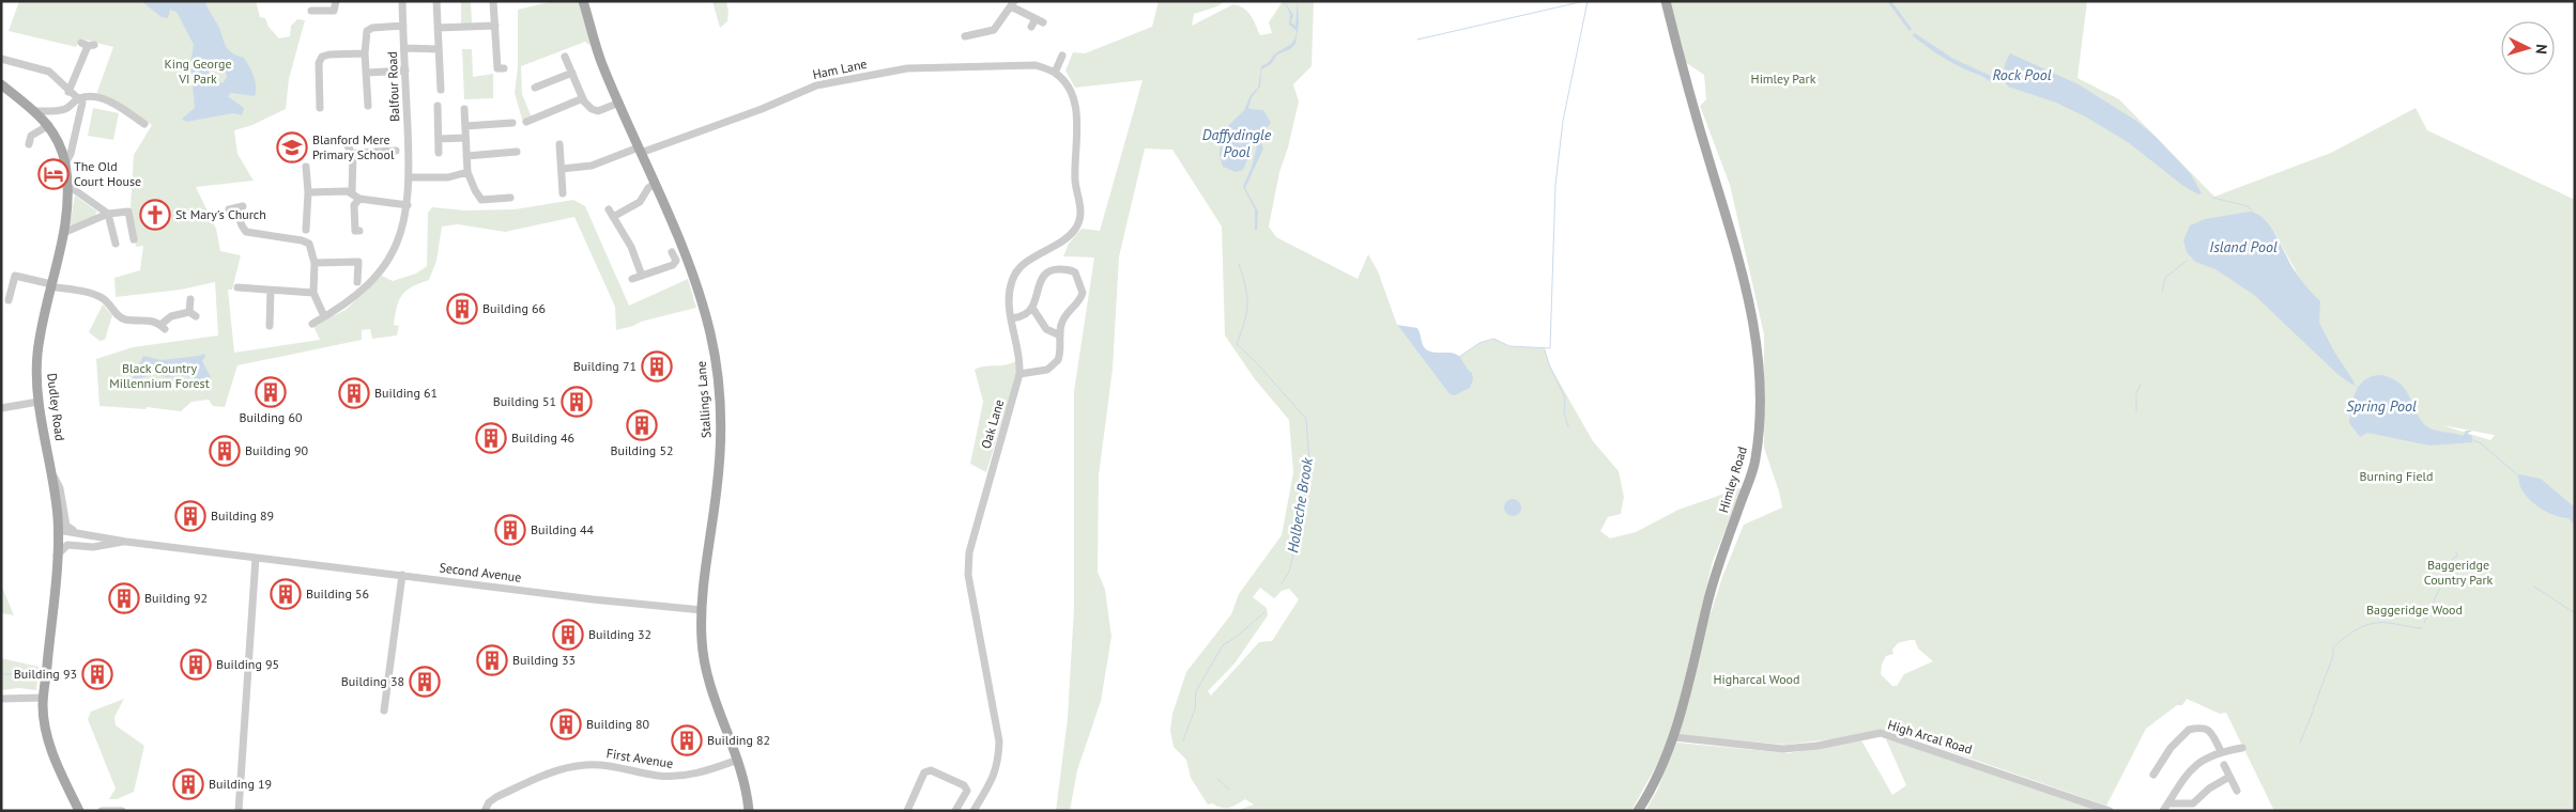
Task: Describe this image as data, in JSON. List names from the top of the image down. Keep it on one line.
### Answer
{"streets":{"main road":["Stallings Lane","Dudley Road","Himley Road"],"street":["Ham Lane","Balfour Road","Oak Lane","Second Avenue","High Arcal Road","First Avenue"]},"crossings":[["Ham Lane","Stallings Lane"],["Ham Lane","Oak Lane"],["Stallings Lane","Second Avenue"],["Stallings Lane","First Avenue"],["Dudley Road","Second Avenue"],["Himley Road","High Arcal Road"]],"water":["Rock Pool","Daffydingle Pool","Island Pool","Spring Pool","Holbeche Brook"],"parks":["King George VI Park","Himley Park","Black Country Millennium Forest","Burning Field","Baggeridge Country Park","Baggeridge Wood","Higharcal Wood"],"places":{"school or university":["Blanford Mere Primary School"],"hotel":["The Old Court House"],"church":["St Mary's Church"],"building":["Building 66","Building 71","Building 60","Building 61","Building 51","Building 52","Building 46","Building 90","Building 89","Building 44","Building 56","Building 92","Building 32","Building 33","Building 95","Building 93","Building 38","Building 80","Building 82","Building 19"]},"north":"right"}
